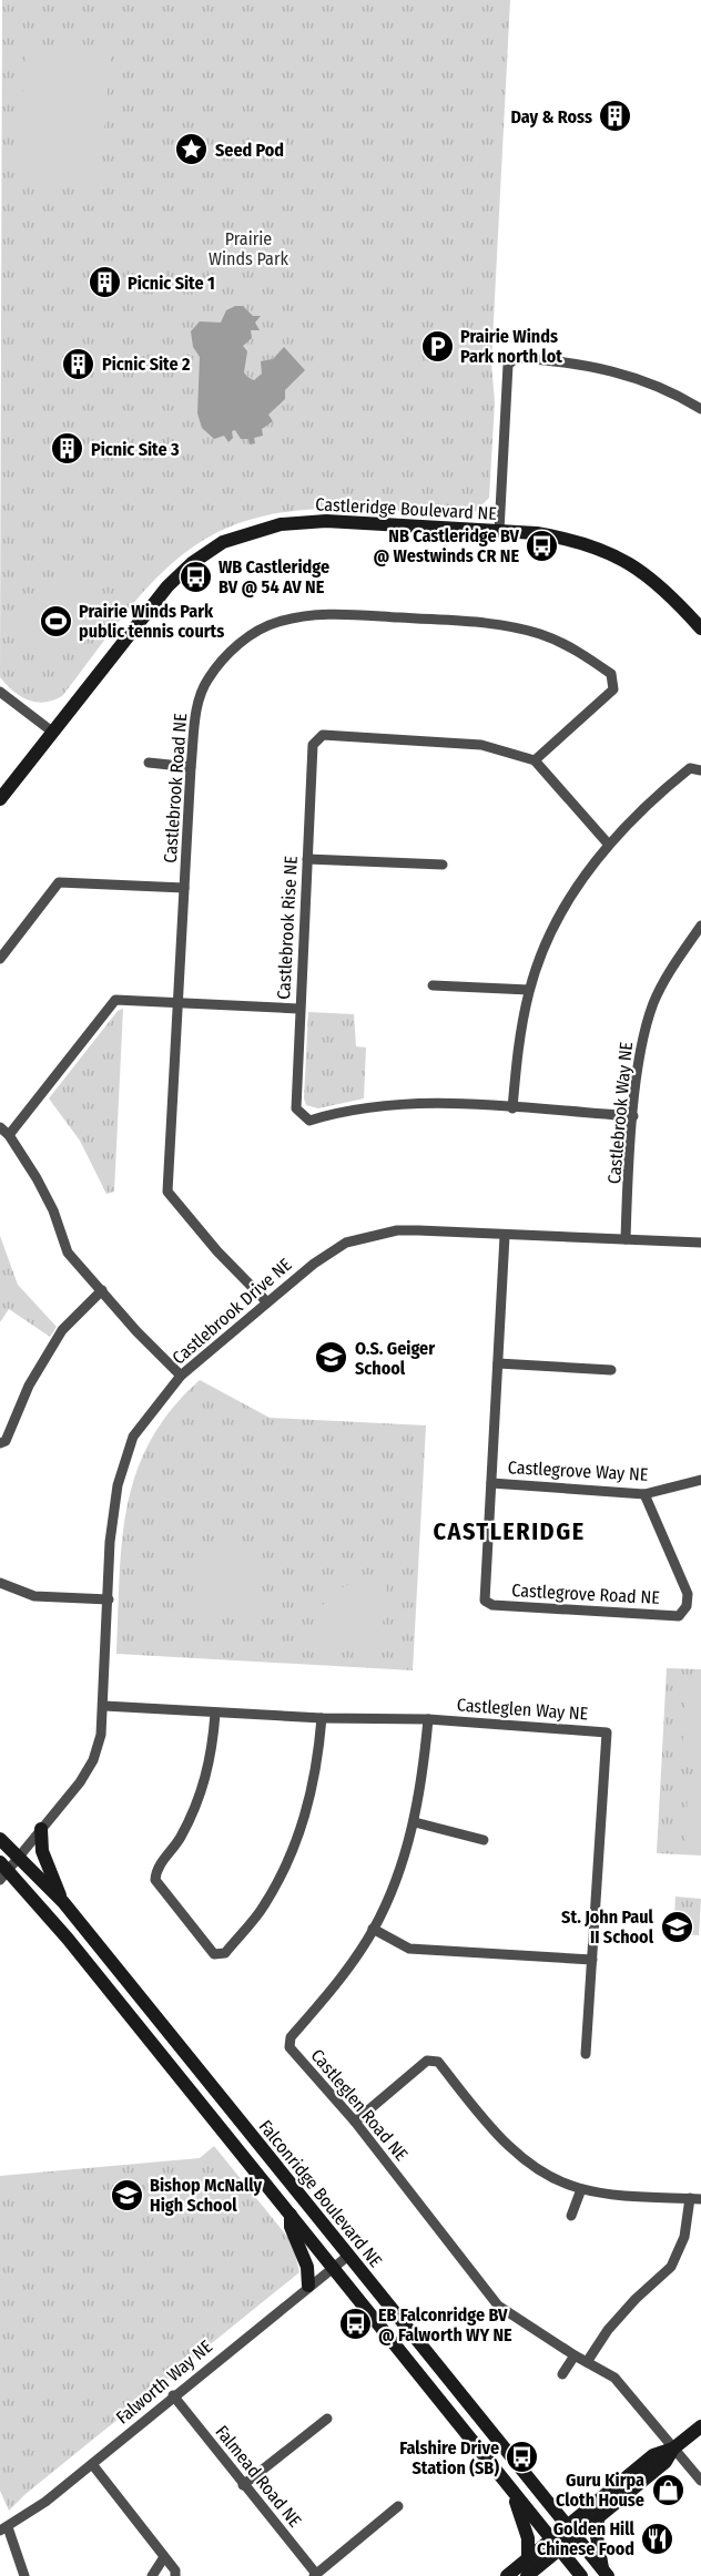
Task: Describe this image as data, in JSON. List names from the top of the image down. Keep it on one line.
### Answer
{"streets":{"main road":["Castleridge Boulevard NE","Falconridge Boulevard NE"],"street":["Castlebrook Road NE","Castlebrook Rise NE","Castlebrook Way NE","Castlebrook Drive NE","Castlegrove Way NE","Castlegrove Road NE","Castleglen Way NE","Castleglen Road NE","Falworth Way NE","Falmead Road NE"]},"crossings":[["Castlebrook Road NE","Castlebrook Rise NE"],["Castlebrook Road NE","Castlebrook Drive NE"],["Castlebrook Rise NE","Castlebrook Way NE"],["Castlebrook Way NE","Castlebrook Drive NE"],["Castlebrook Drive NE","Castlegrove Road NE"],["Castlebrook Drive NE","Castleglen Way NE"],["Castlebrook Drive NE","Falconridge Boulevard NE"],["Castlegrove Way NE","Castlegrove Road NE"],["Castleglen Way NE","Castleglen Road NE"],["Falconridge Boulevard NE","Falworth Way NE"],["Falworth Way NE","Falmead Road NE"]],"districts":["CASTLERIDGE"],"parks":["Prairie Winds Park"],"places":{"building":["Day & Ross","Picnic Site 1","Picnic Site 2","Picnic Site 3"],"place":["Seed Pod"],"parking":["Prairie Winds Park north lot"],"bus stop":["NB Castleridge BV @ Westwinds CR NE","WB Castleridge BV @ 54 AV NE","EB Falconridge BV @ Falworth WY NE","Falshire Drive Station (SB)"],"sports":["Prairie Winds Park public tennis courts"],"school or university":["O.S. Geiger School","St. John Paul II School","Bishop McNally High School"],"shop":["Guru Kirpa Cloth House"],"restaurant":["Golden Hill Chinese Food"]}}
